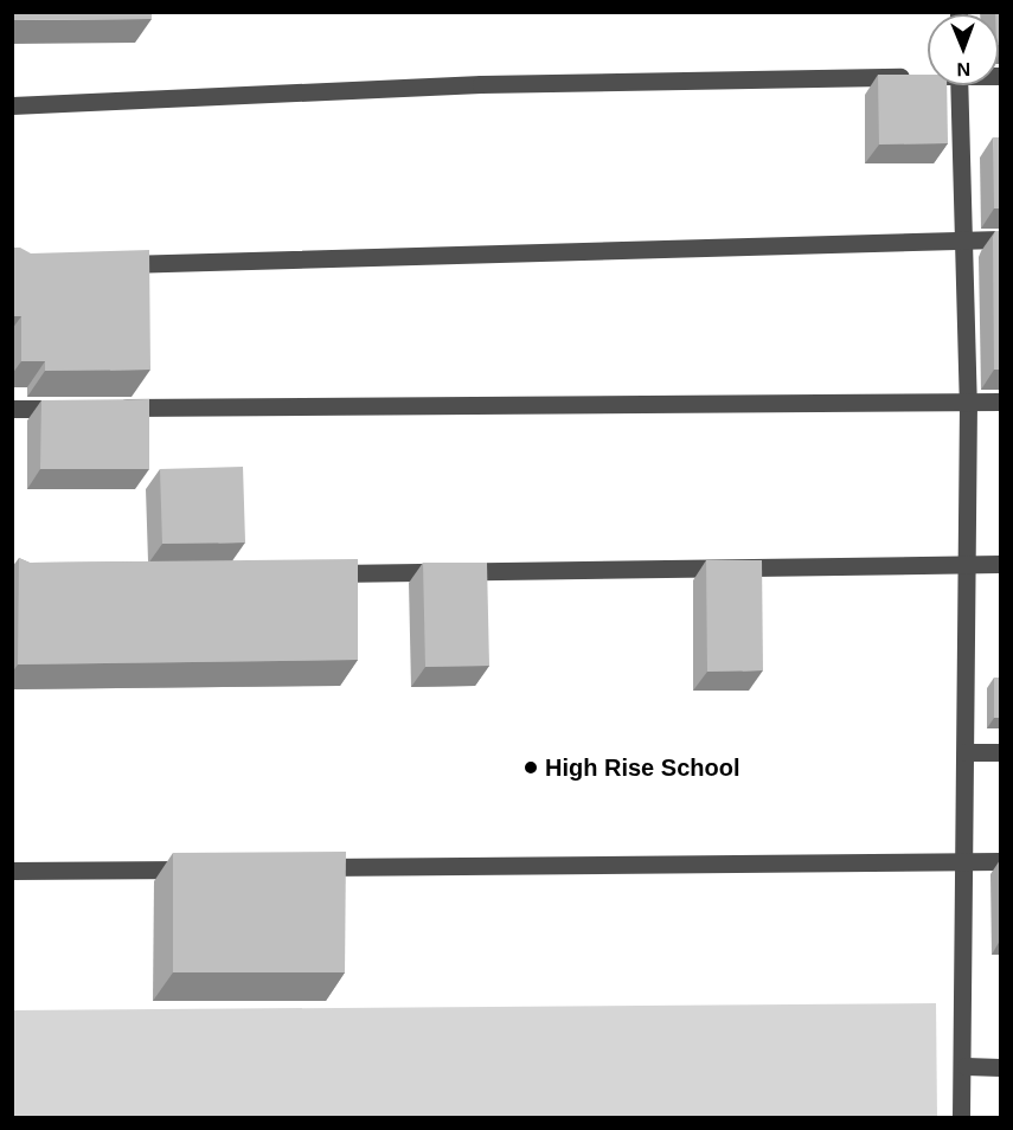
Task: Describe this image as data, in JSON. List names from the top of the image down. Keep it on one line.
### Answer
{"places":["High Rise School"],"north":"bottom"}
